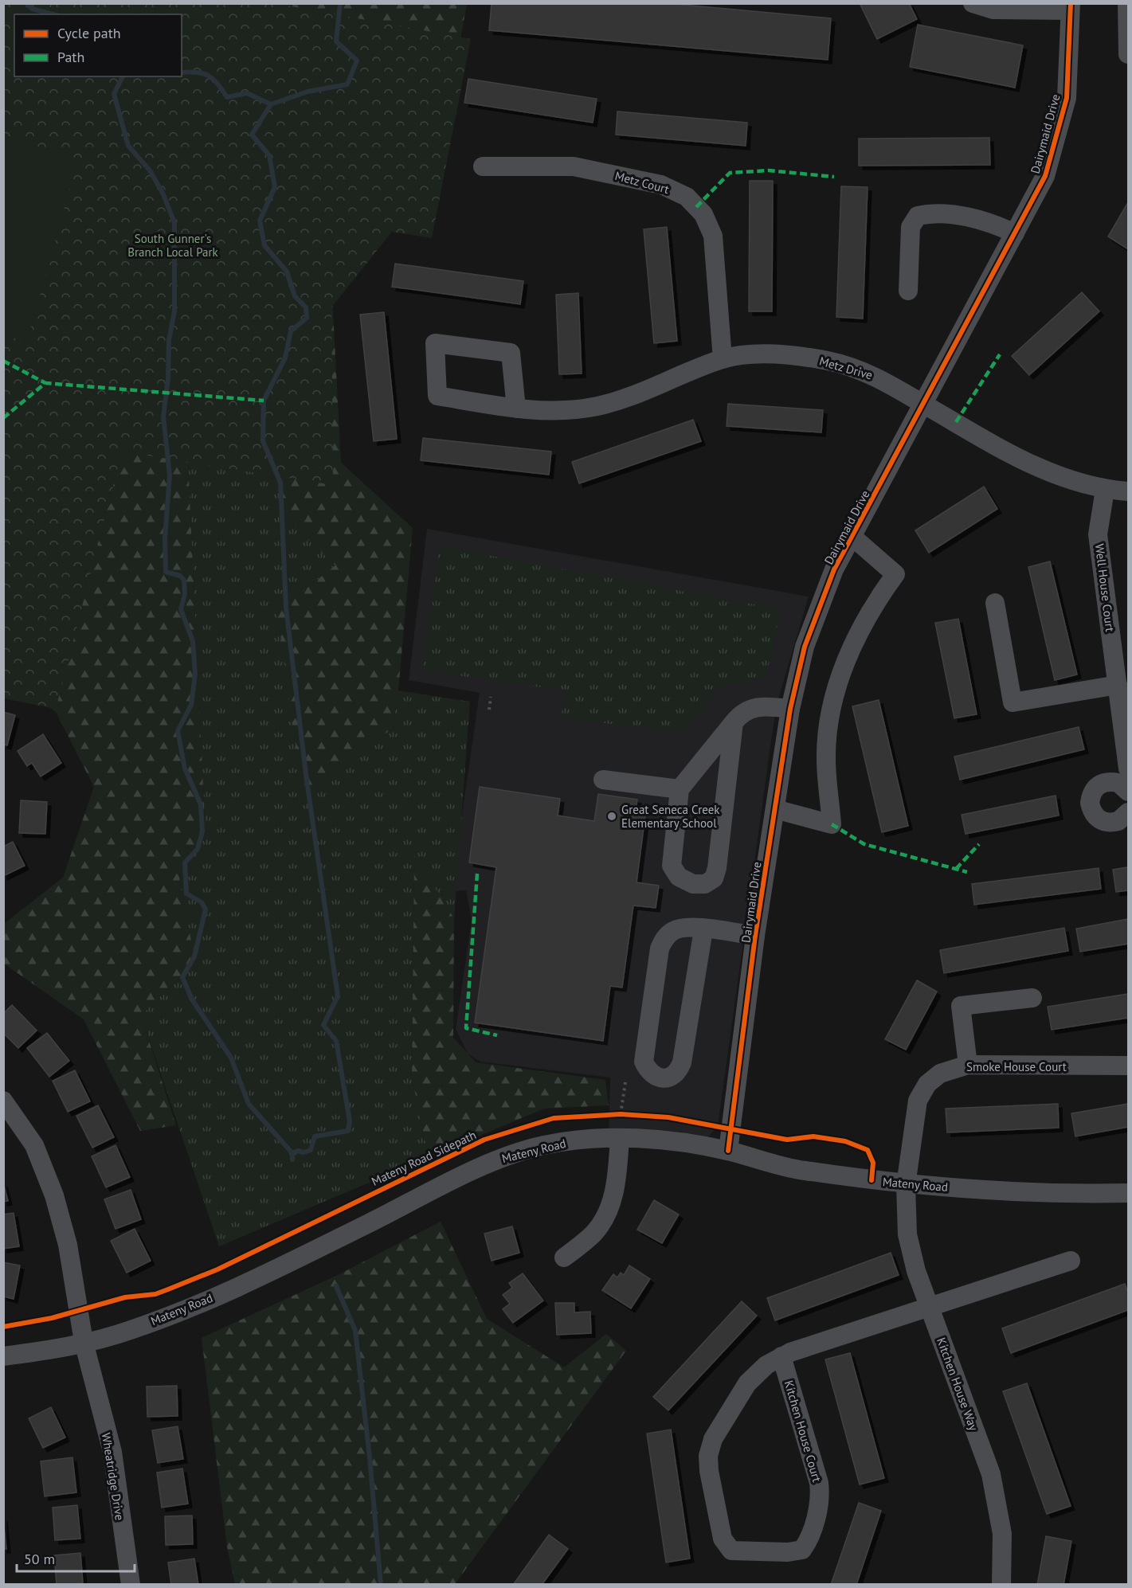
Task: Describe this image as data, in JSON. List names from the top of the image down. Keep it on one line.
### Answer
{"streets":{"street":["Dairymaid Drive","Metz Court","Metz Drive","Well House Court","Smoke House Court","Mateny Road","Kitchen House Way","Kitchen House Court","Wheatridge Drive"],"cycle path":["Mateny Road Sidepath"]},"crossings":[["Dairymaid Drive","Metz Drive"],["Dairymaid Drive","Mateny Road"],["Metz Court","Metz Drive"],["Metz Drive","Well House Court"],["Smoke House Court","Mateny Road"],["Smoke House Court","Kitchen House Way"],["Mateny Road","Kitchen House Way"],["Mateny Road","Wheatridge Drive"],["Kitchen House Way","Kitchen House Court"]],"parks":["South Gunner's Branch Local Park"],"places":["Great Seneca Creek Elementary School"],"legend":["Cycle path","Path"],"scale_bar":"50 m"}
